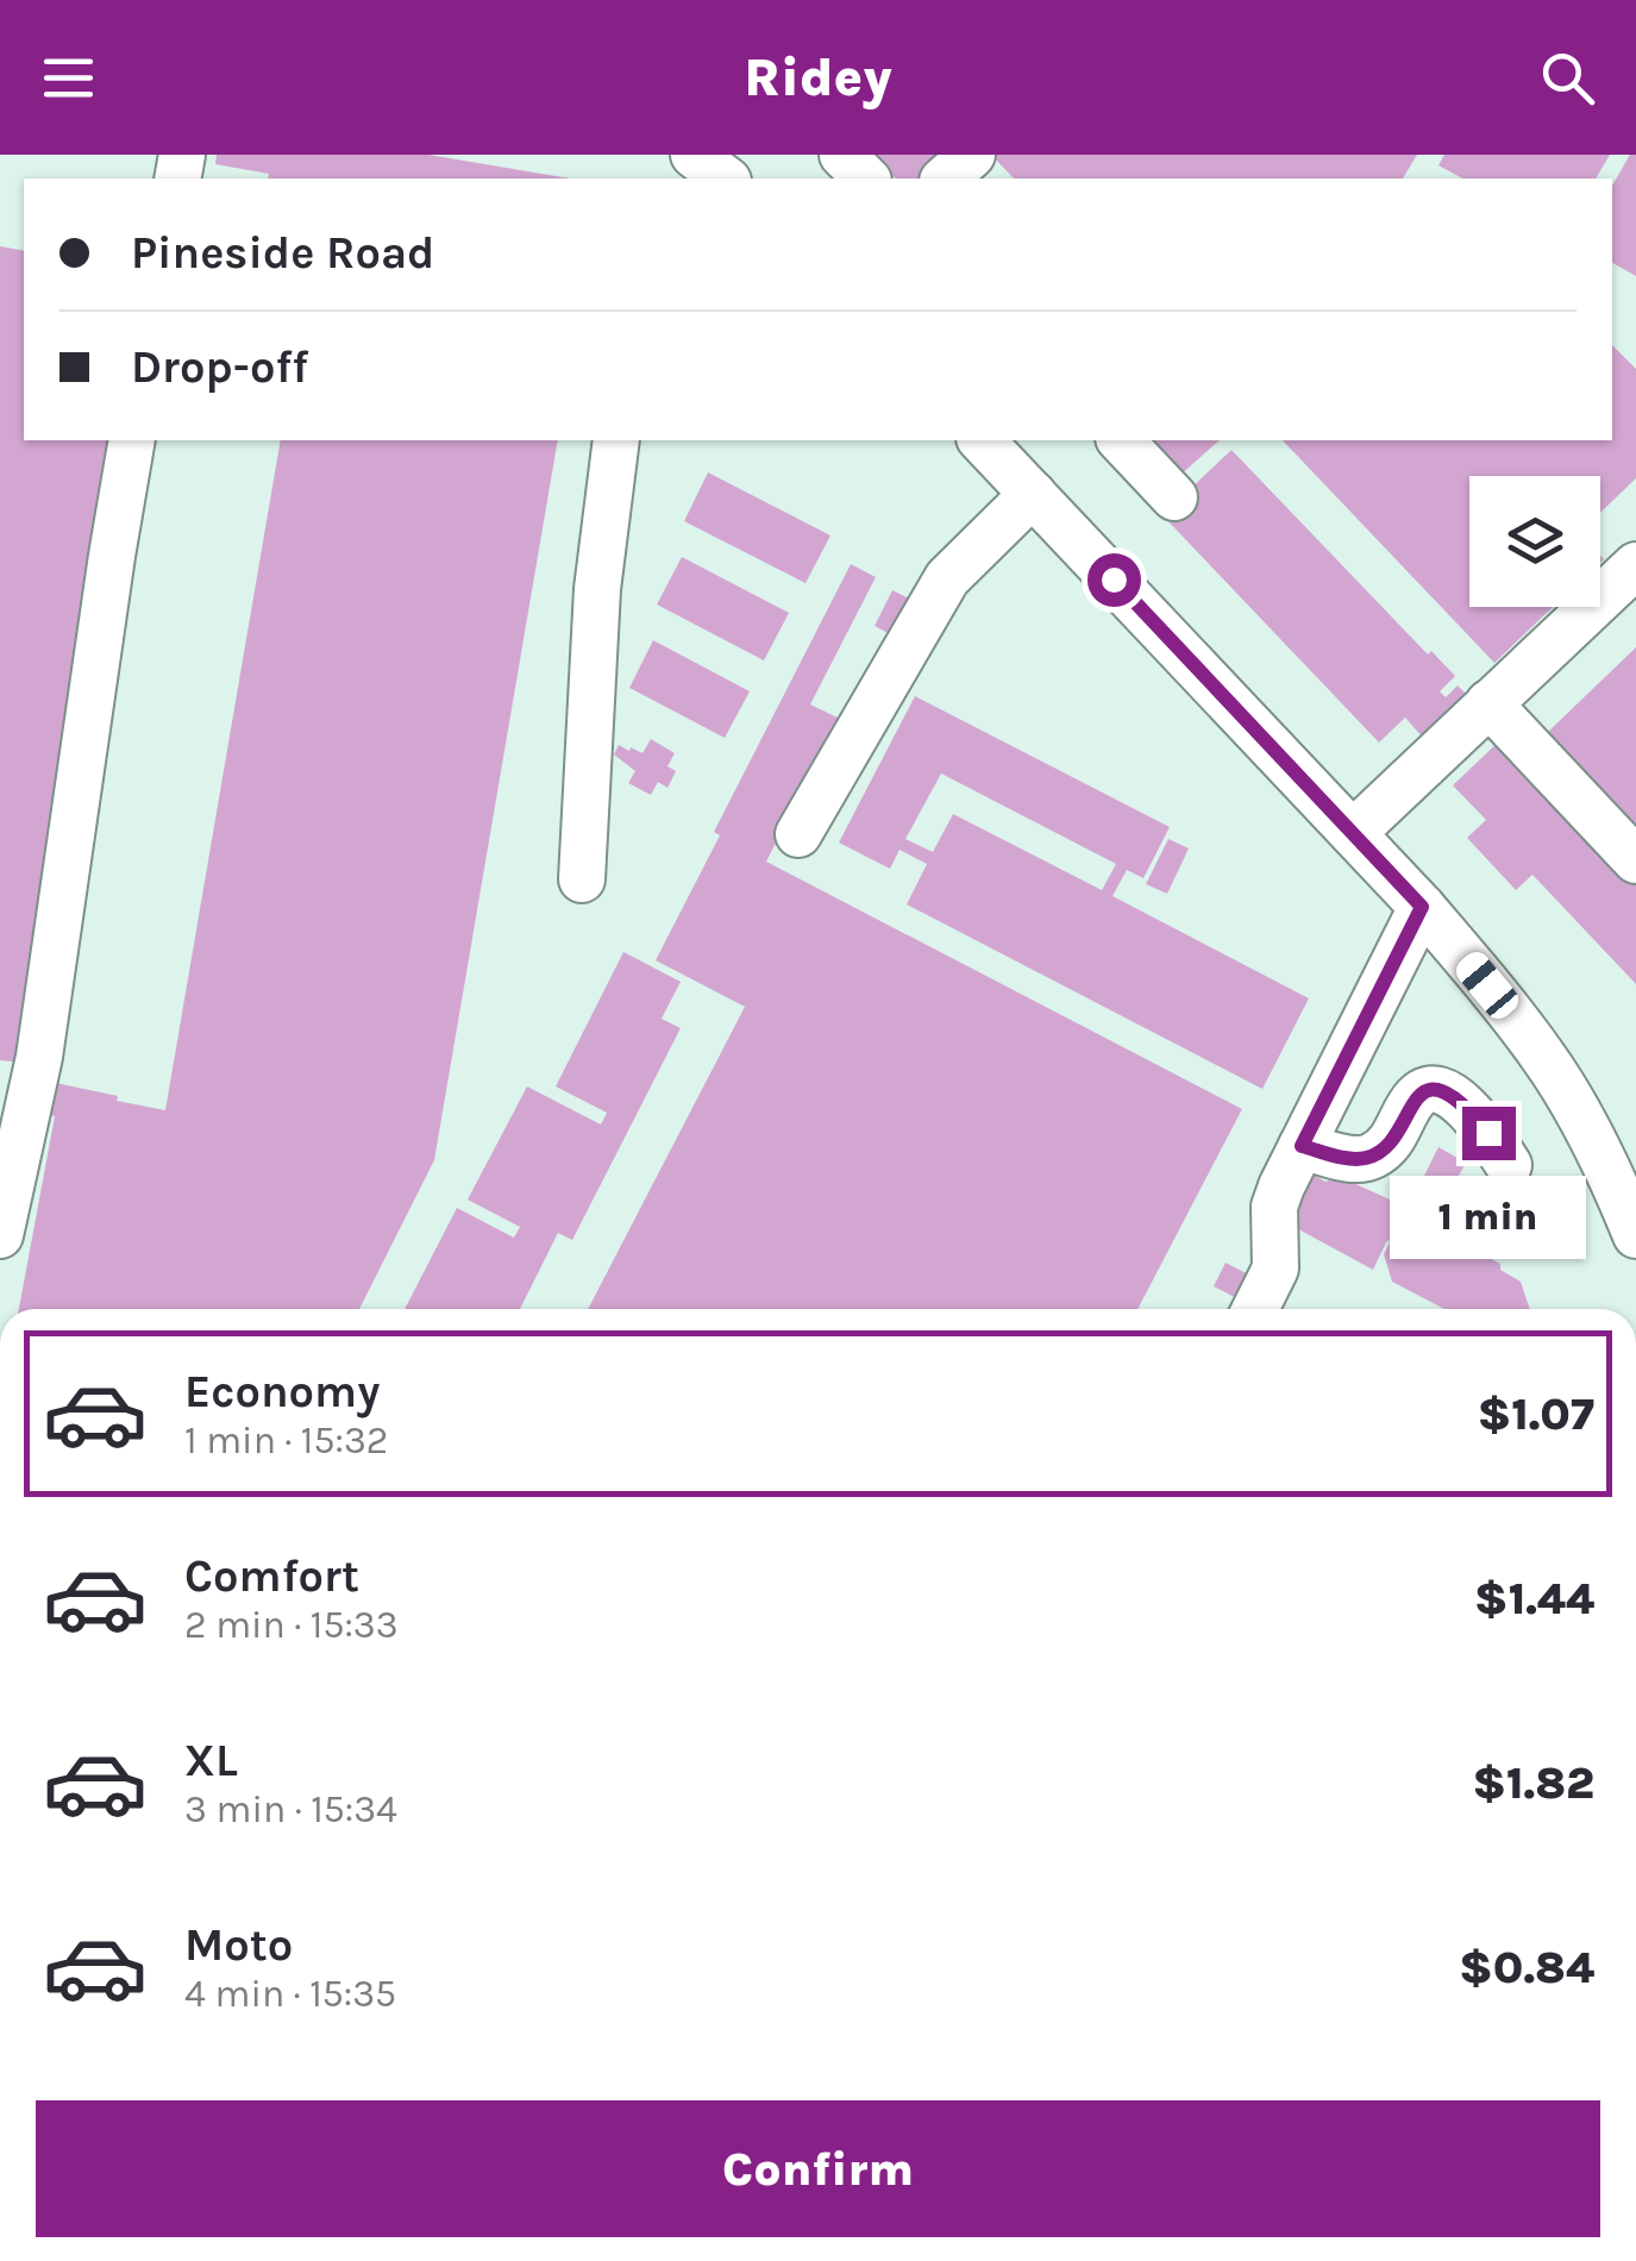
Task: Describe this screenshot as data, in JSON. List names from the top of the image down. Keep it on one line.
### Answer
{"page":{"header":"Ridey","banner":["Pineside Road","Drop-off"],"bubble":"1 min","list":[{"name":"Economy","note":"1 min · 15:32","value":"$1.07"},{"name":"Comfort","note":"2 min · 15:33","value":"$1.44"},{"name":"XL","note":"3 min · 15:34","value":"$1.82"},{"name":"Moto","note":"4 min · 15:35","value":"$0.84"}],"buttons":"Confirm"}}
